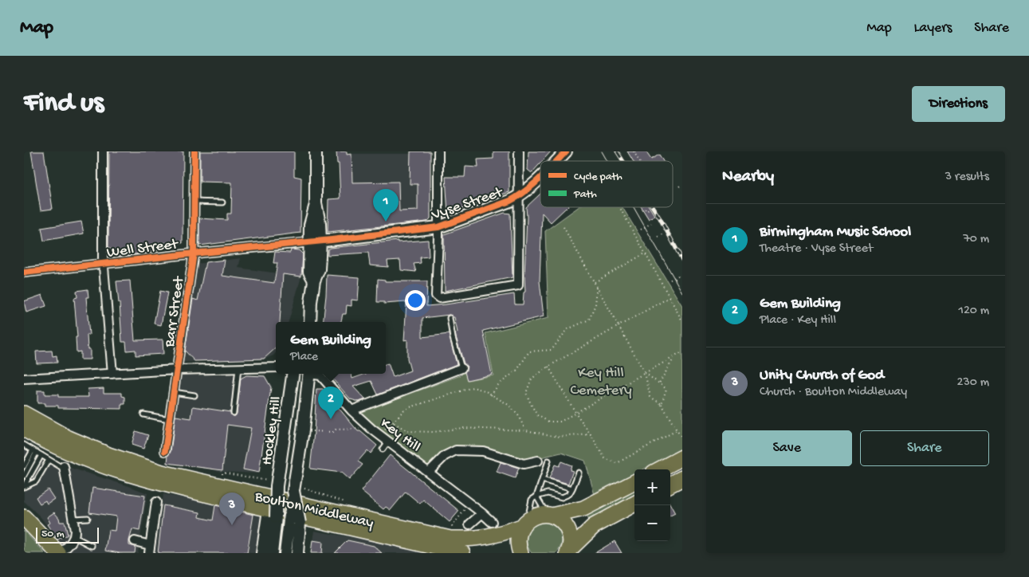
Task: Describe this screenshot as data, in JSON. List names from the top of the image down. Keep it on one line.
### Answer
{"streets":{"highway":["Boulton Middleway"],"main road":["Vyse Street","Hockley Hill"],"street":["Well Street","Barr Street","Key Hill"]},"crossings":[["Vyse Street","Well Street"],["Well Street","Barr Street"]],"parks":["Key Hill Cemetery"],"legend":["Cycle path","Path"],"scale_bar":"50 m","page":{"header":"Map","nav":["Map","Layers","Share"],"buttons":["Directions",["Save","Share"]],"title":"Find us","heading":["Nearby","3 results"],"pins":["1","2","3"],"list":[{"mark":"1","name":"Birmingham Music School","note":"Theatre · Vyse Street","value":"70 m"},{"mark":"2","name":"Gem Building","note":"Place · Key Hill","value":"120 m"},{"mark":"3","name":"Unity Church of God","note":"Church · Boulton Middleway","value":"230 m"}],"popup":["Gem Building","Place"],"map_buttons":["+","−"],"scale":"50 m"}}
